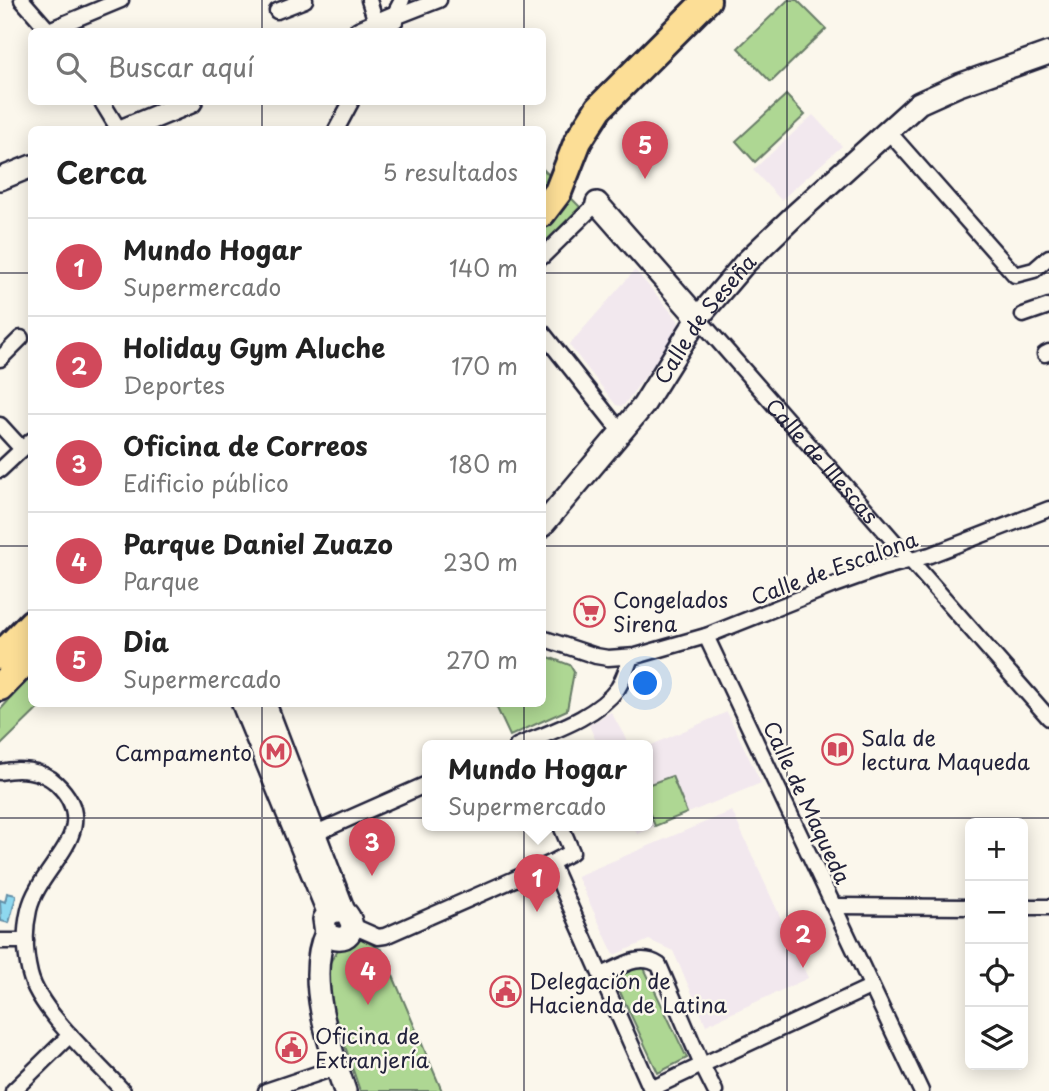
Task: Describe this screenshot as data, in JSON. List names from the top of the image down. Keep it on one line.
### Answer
{"streets":{"street":["Calle de Seseña","Calle de Illescas","Calle de Escalona","Calle de Maqueda"]},"crossings":[["Calle de Seseña","Calle de Illescas"],["Calle de Illescas","Calle de Escalona"],["Calle de Escalona","Calle de Maqueda"]],"places":{"supermarket":["Congelados Sirena"],"library":["Sala de lectura Maqueda"],"metro station":["Campamento"],"public building":["Delegación de Hacienda de Latina","Oficina de Extranjería"]},"page":{"search":"Buscar aquí","pins":["5","3","1","2","4"],"heading":["Cerca","5 resultados"],"list":[{"mark":"1","name":"Mundo Hogar","note":"Supermercado","value":"140 m"},{"mark":"2","name":"Holiday Gym Aluche","note":"Deportes","value":"170 m"},{"mark":"3","name":"Oficina de Correos","note":"Edificio público","value":"180 m"},{"mark":"4","name":"Parque Daniel Zuazo","note":"Parque","value":"230 m"},{"mark":"5","name":"Dia","note":"Supermercado","value":"270 m"}],"popup":["Mundo Hogar","Supermercado"],"map_buttons":["+","−"]}}
